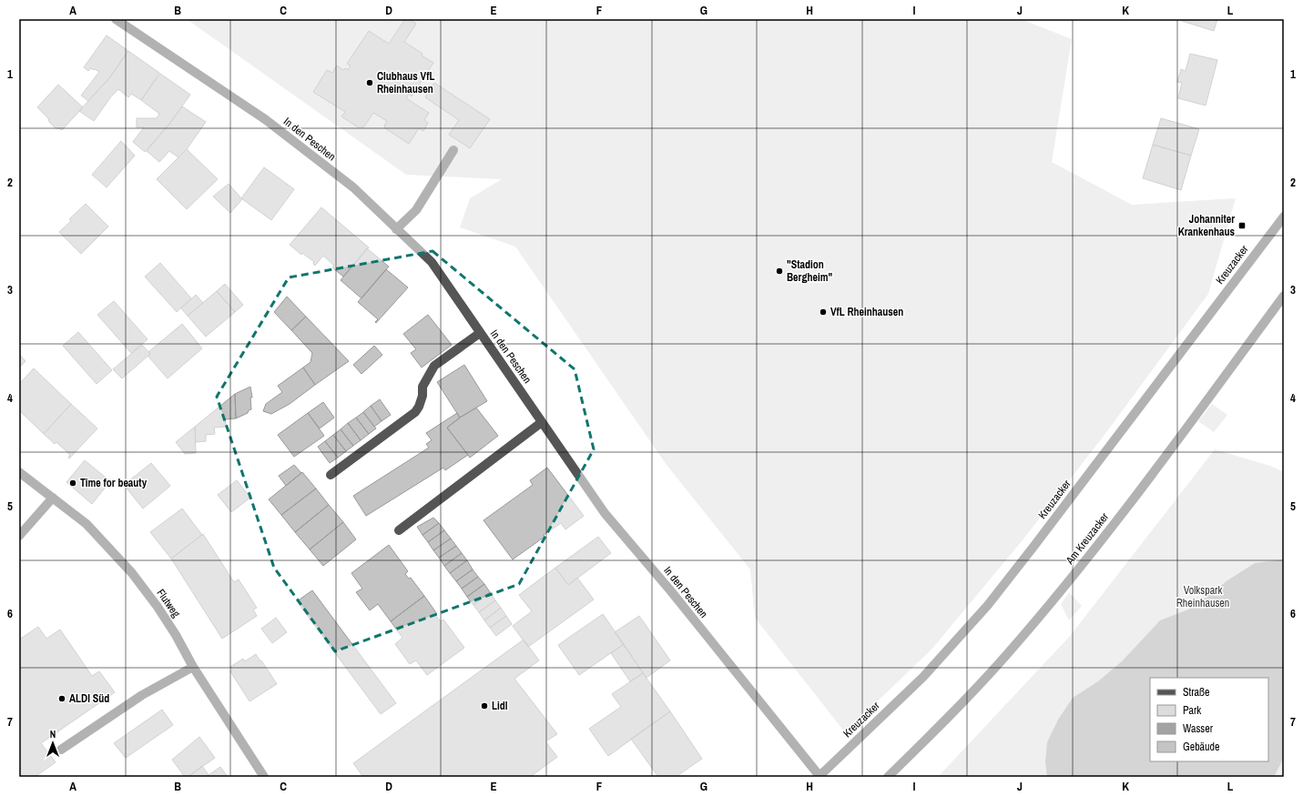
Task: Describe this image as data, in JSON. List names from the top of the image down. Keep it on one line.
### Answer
{"streets":{"street":["In den Peschen","Kreuzacker","Am Kreuzacker","Flutweg"]},"crossings":[["In den Peschen","Kreuzacker"]],"parks":["Volkspark Rheinhausen"],"places":{"other":["Clubhaus VfL Rheinhausen","\"Stadion Bergheim\"","VfL Rheinhausen","Time for beauty","ALDI Süd","Lidl"],"transit":["Johanniter Krankenhaus"]},"legend":["Straße","Park","Wasser","Gebäude"],"north":"top","grid":{"columns":["A","B","C","D","E","F","G","H","I","J","K","L"],"rows":["1","2","3","4","5","6","7"]}}
